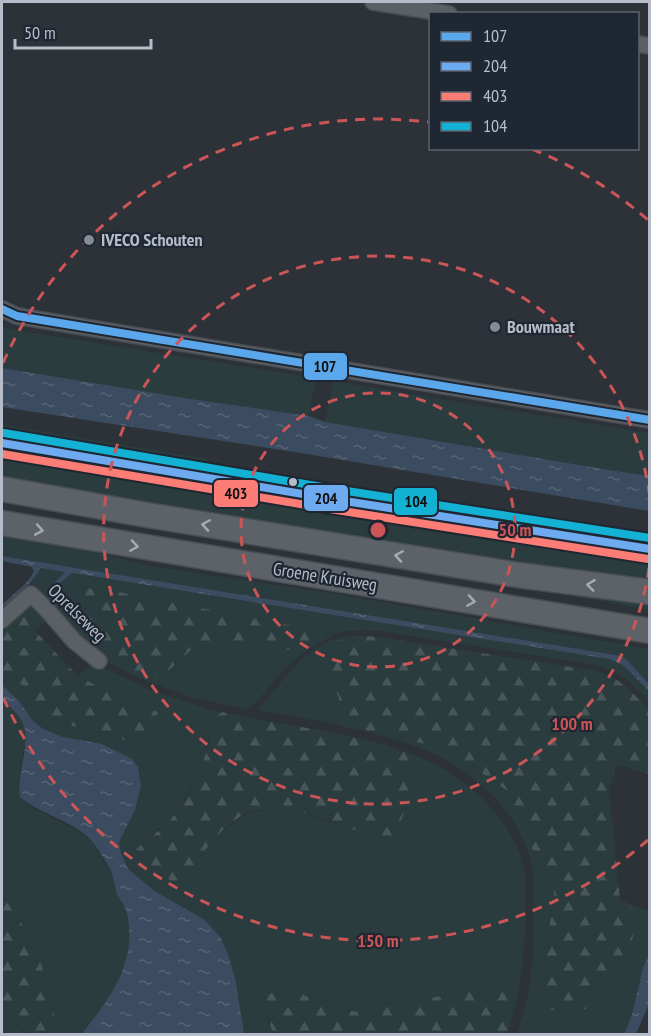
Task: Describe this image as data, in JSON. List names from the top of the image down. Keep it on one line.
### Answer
{"streets":{"main road":["Groene Kruisweg"],"street":["Oprelseweg"]},"places":["IVECO Schouten","Bouwmaat"],"lines":["transit line 107","transit line 104","transit line 204","transit line 403"],"legend":["107","204","403","104"],"scale_bar":"50 m","rings":["50 m","100 m","150 m"]}
